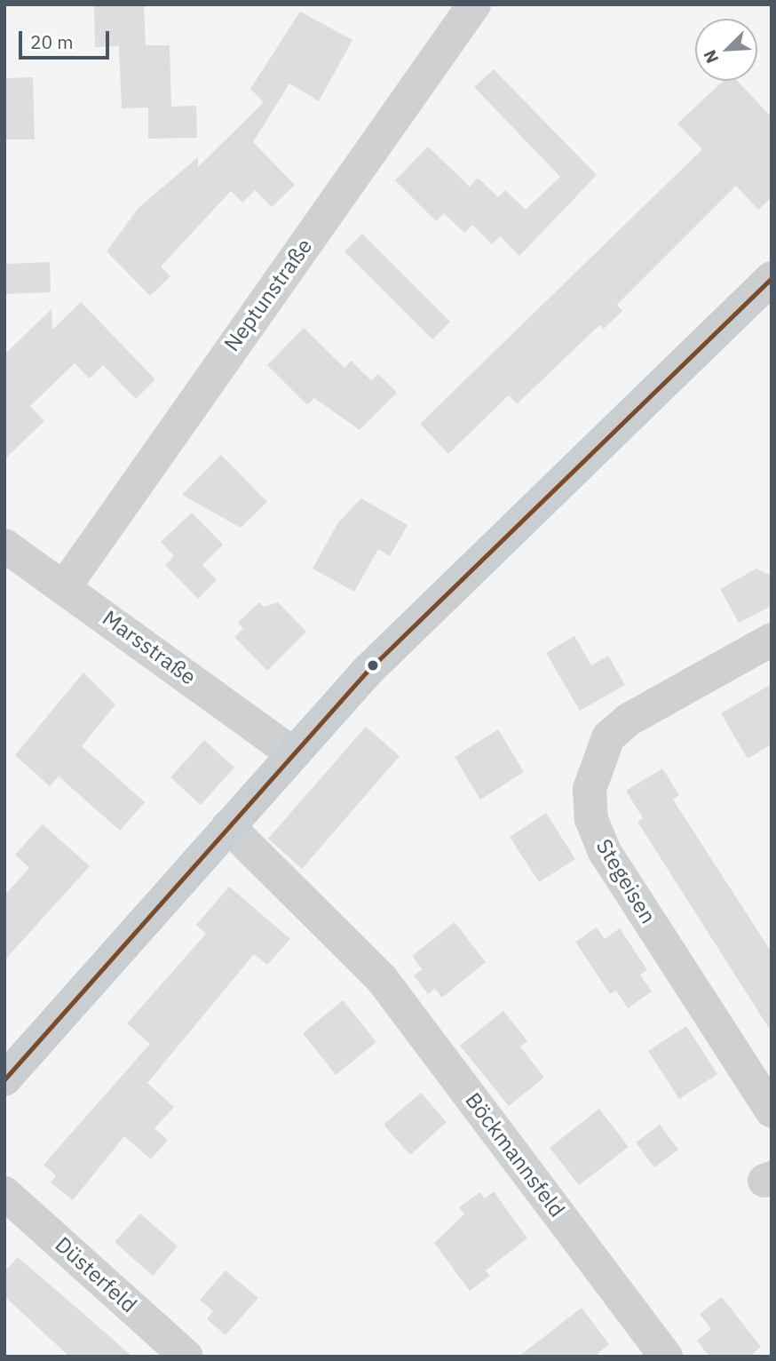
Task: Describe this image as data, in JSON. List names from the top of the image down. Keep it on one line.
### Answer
{"streets":{"street":["Neptunstraße","Marsstraße","Stegeisen","Böckmannsfeld","Düsterfeld"]},"crossings":[["Neptunstraße","Marsstraße"]],"scale_bar":"20 m","north":"bottom left"}
